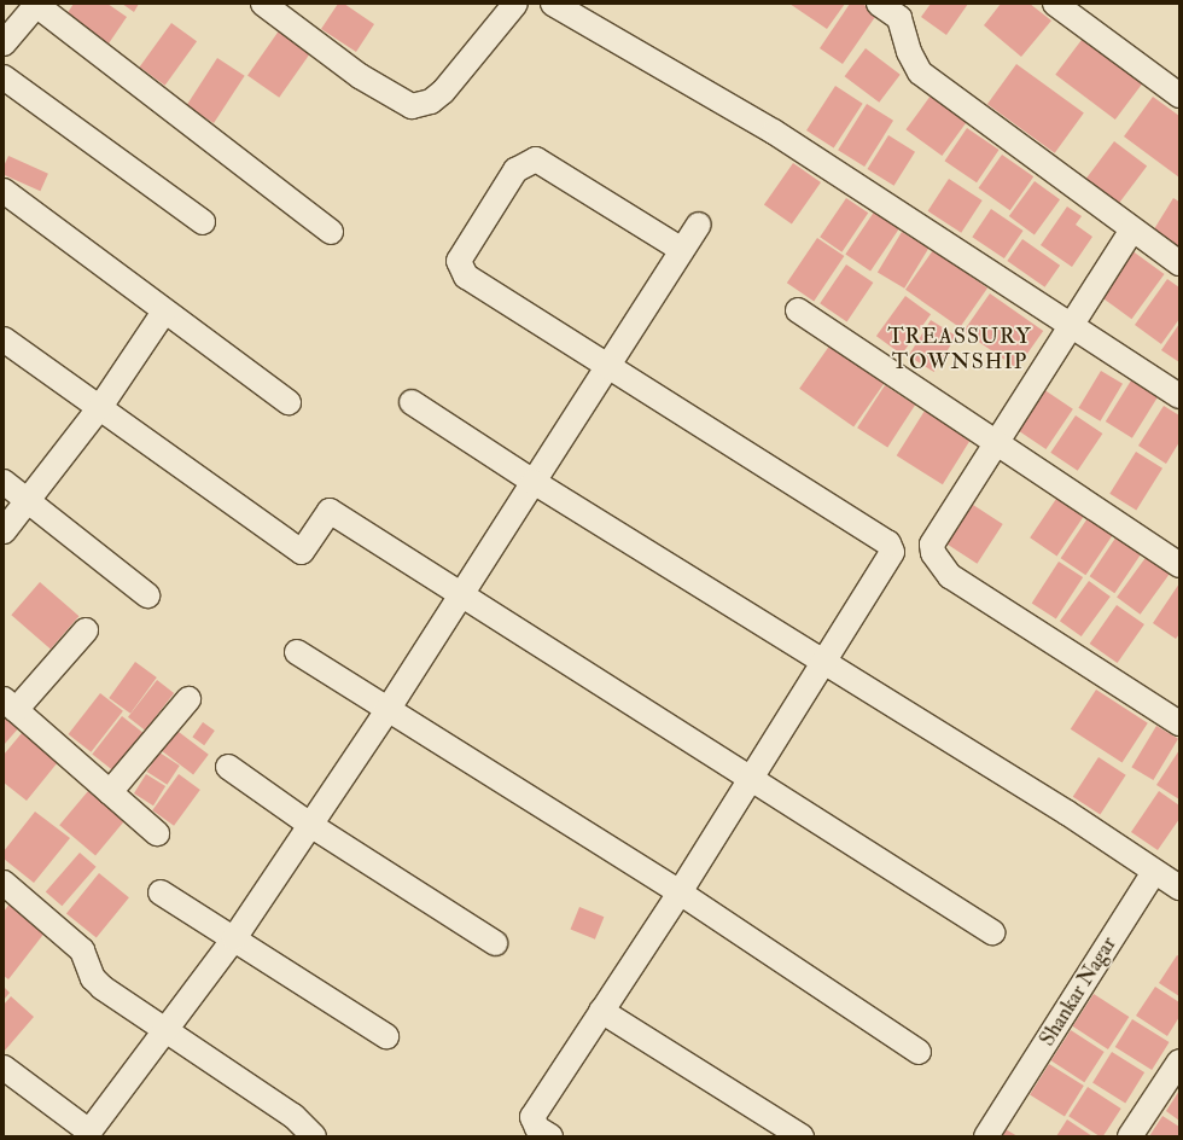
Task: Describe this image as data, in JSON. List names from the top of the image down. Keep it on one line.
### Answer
{"streets":{"street":["Shankar Nagar"]},"districts":["TREASSURY TOWNSHIP"]}
